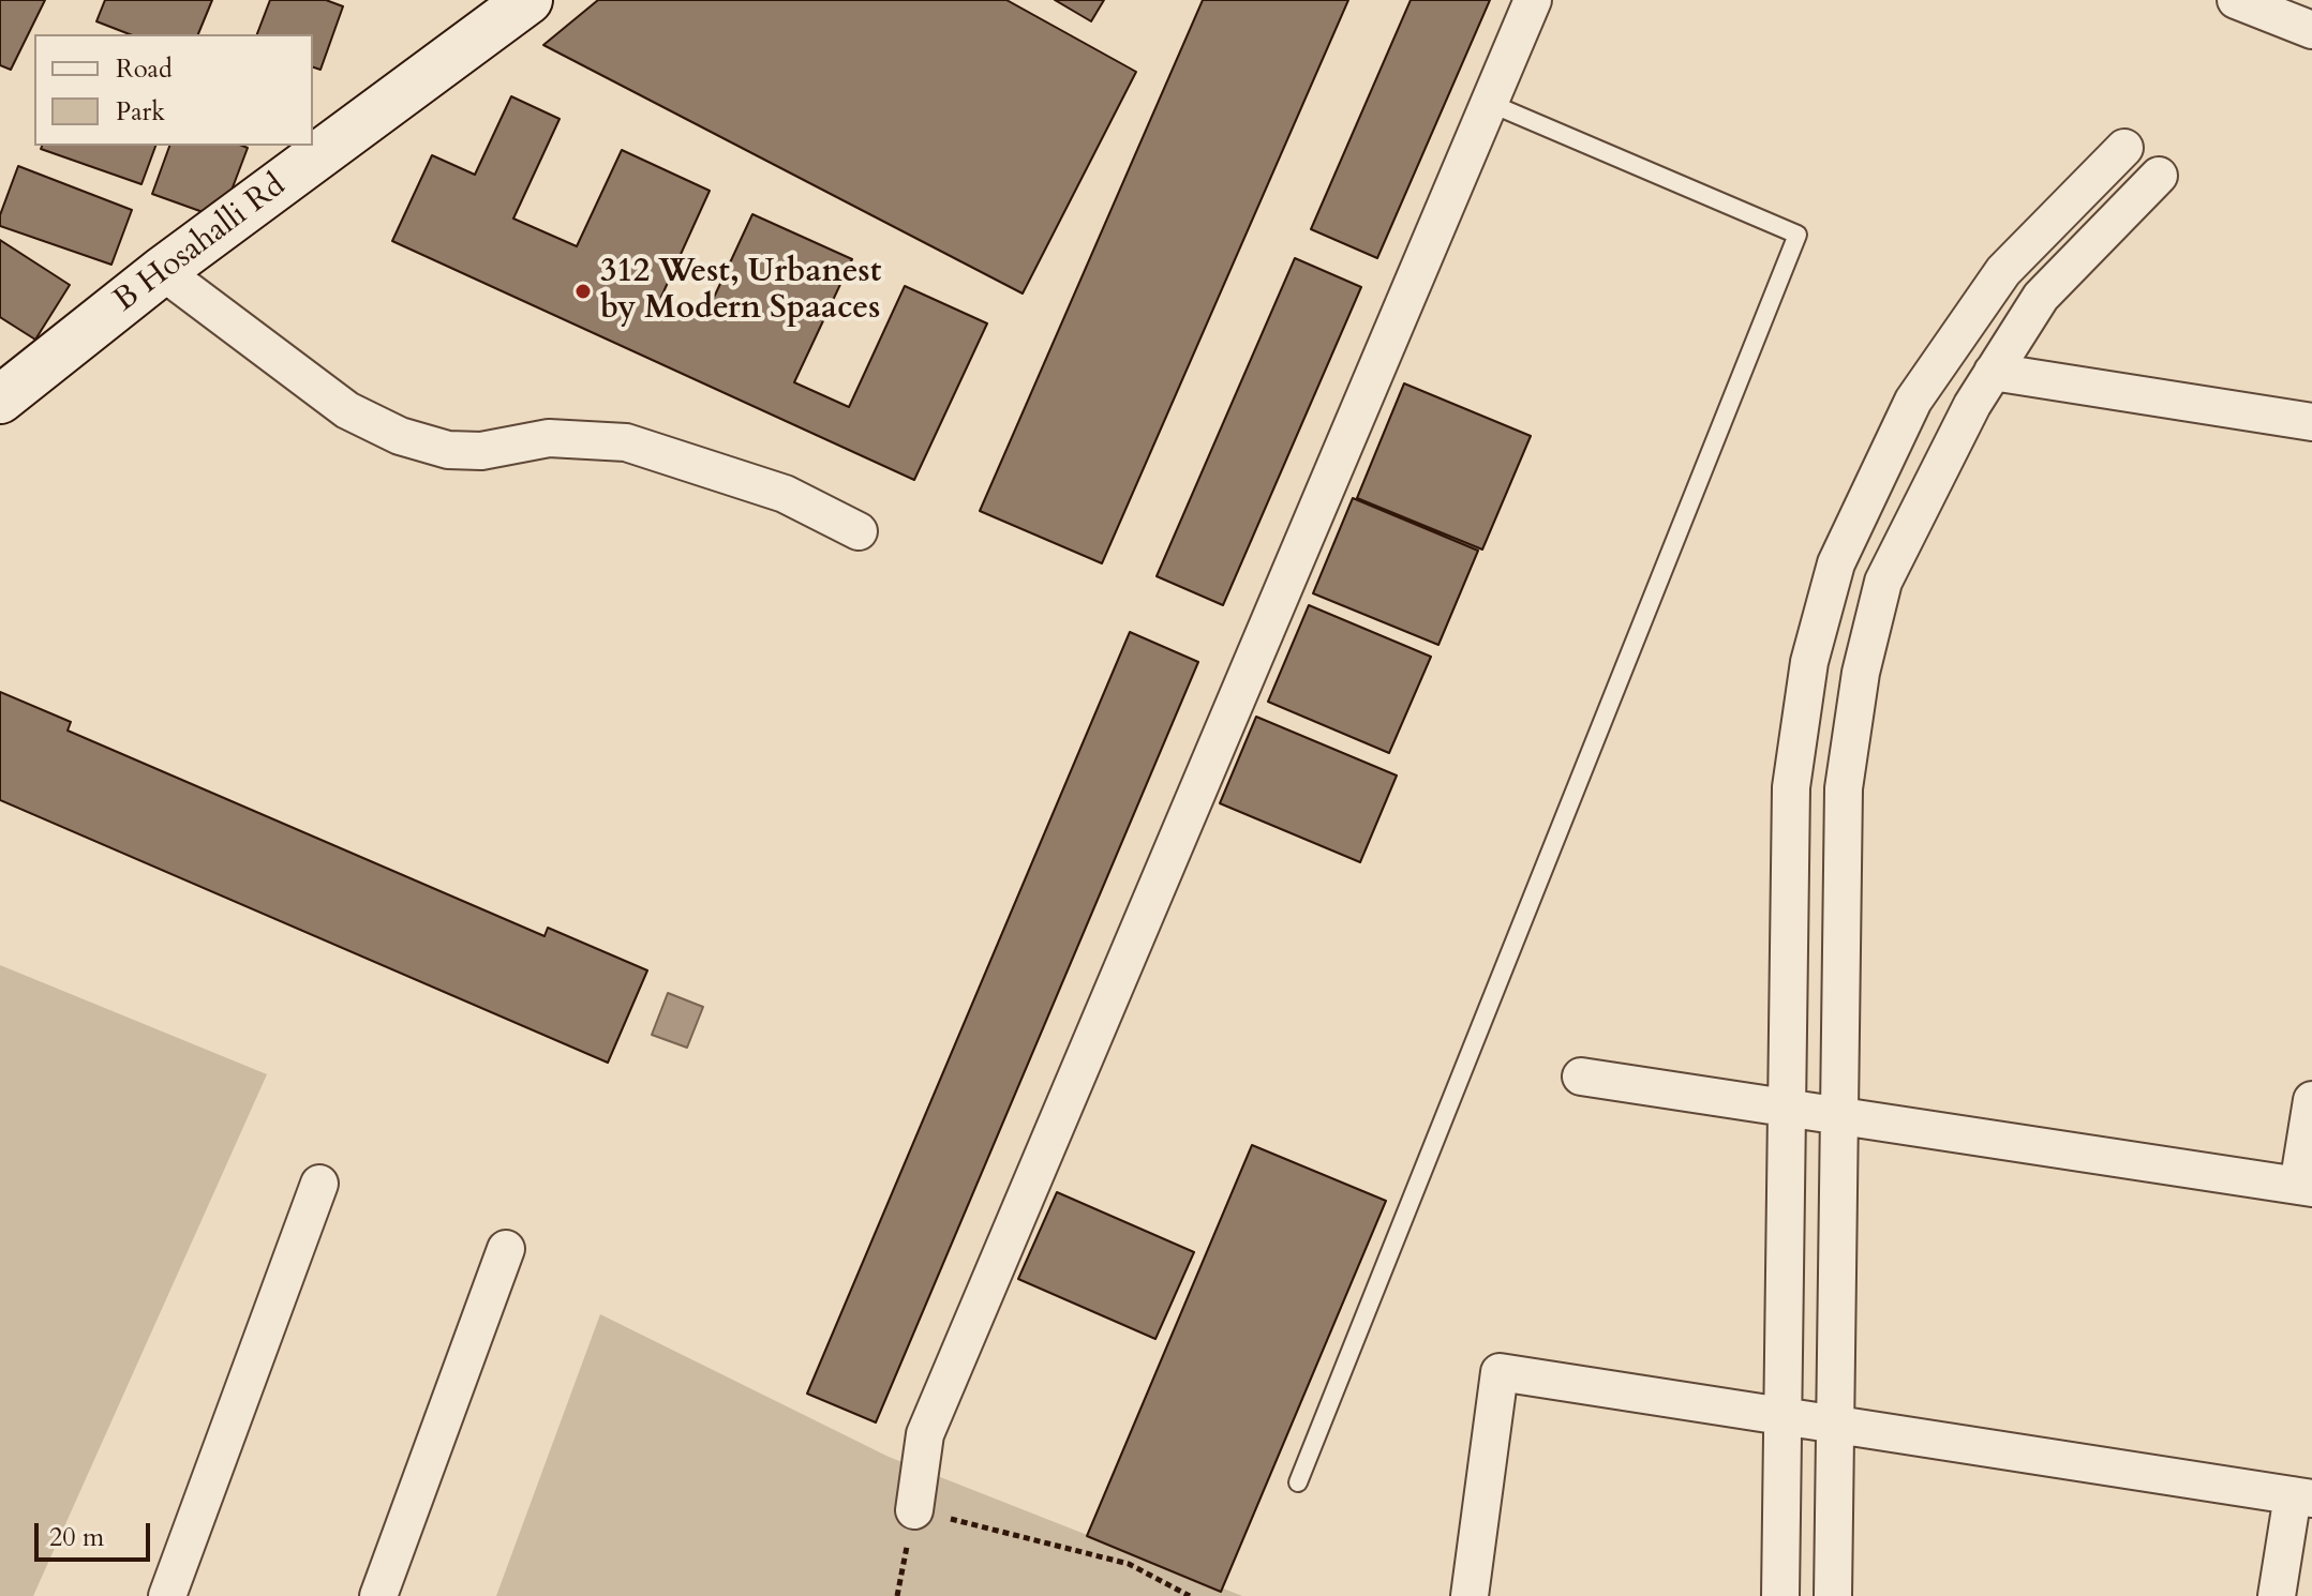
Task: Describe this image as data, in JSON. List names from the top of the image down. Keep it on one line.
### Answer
{"streets":{"street":["B Hosahalli Rd"]},"places":["312 West, Urbanest by Modern Spaaces"],"legend":["Road","Park"],"scale_bar":"20 m"}
